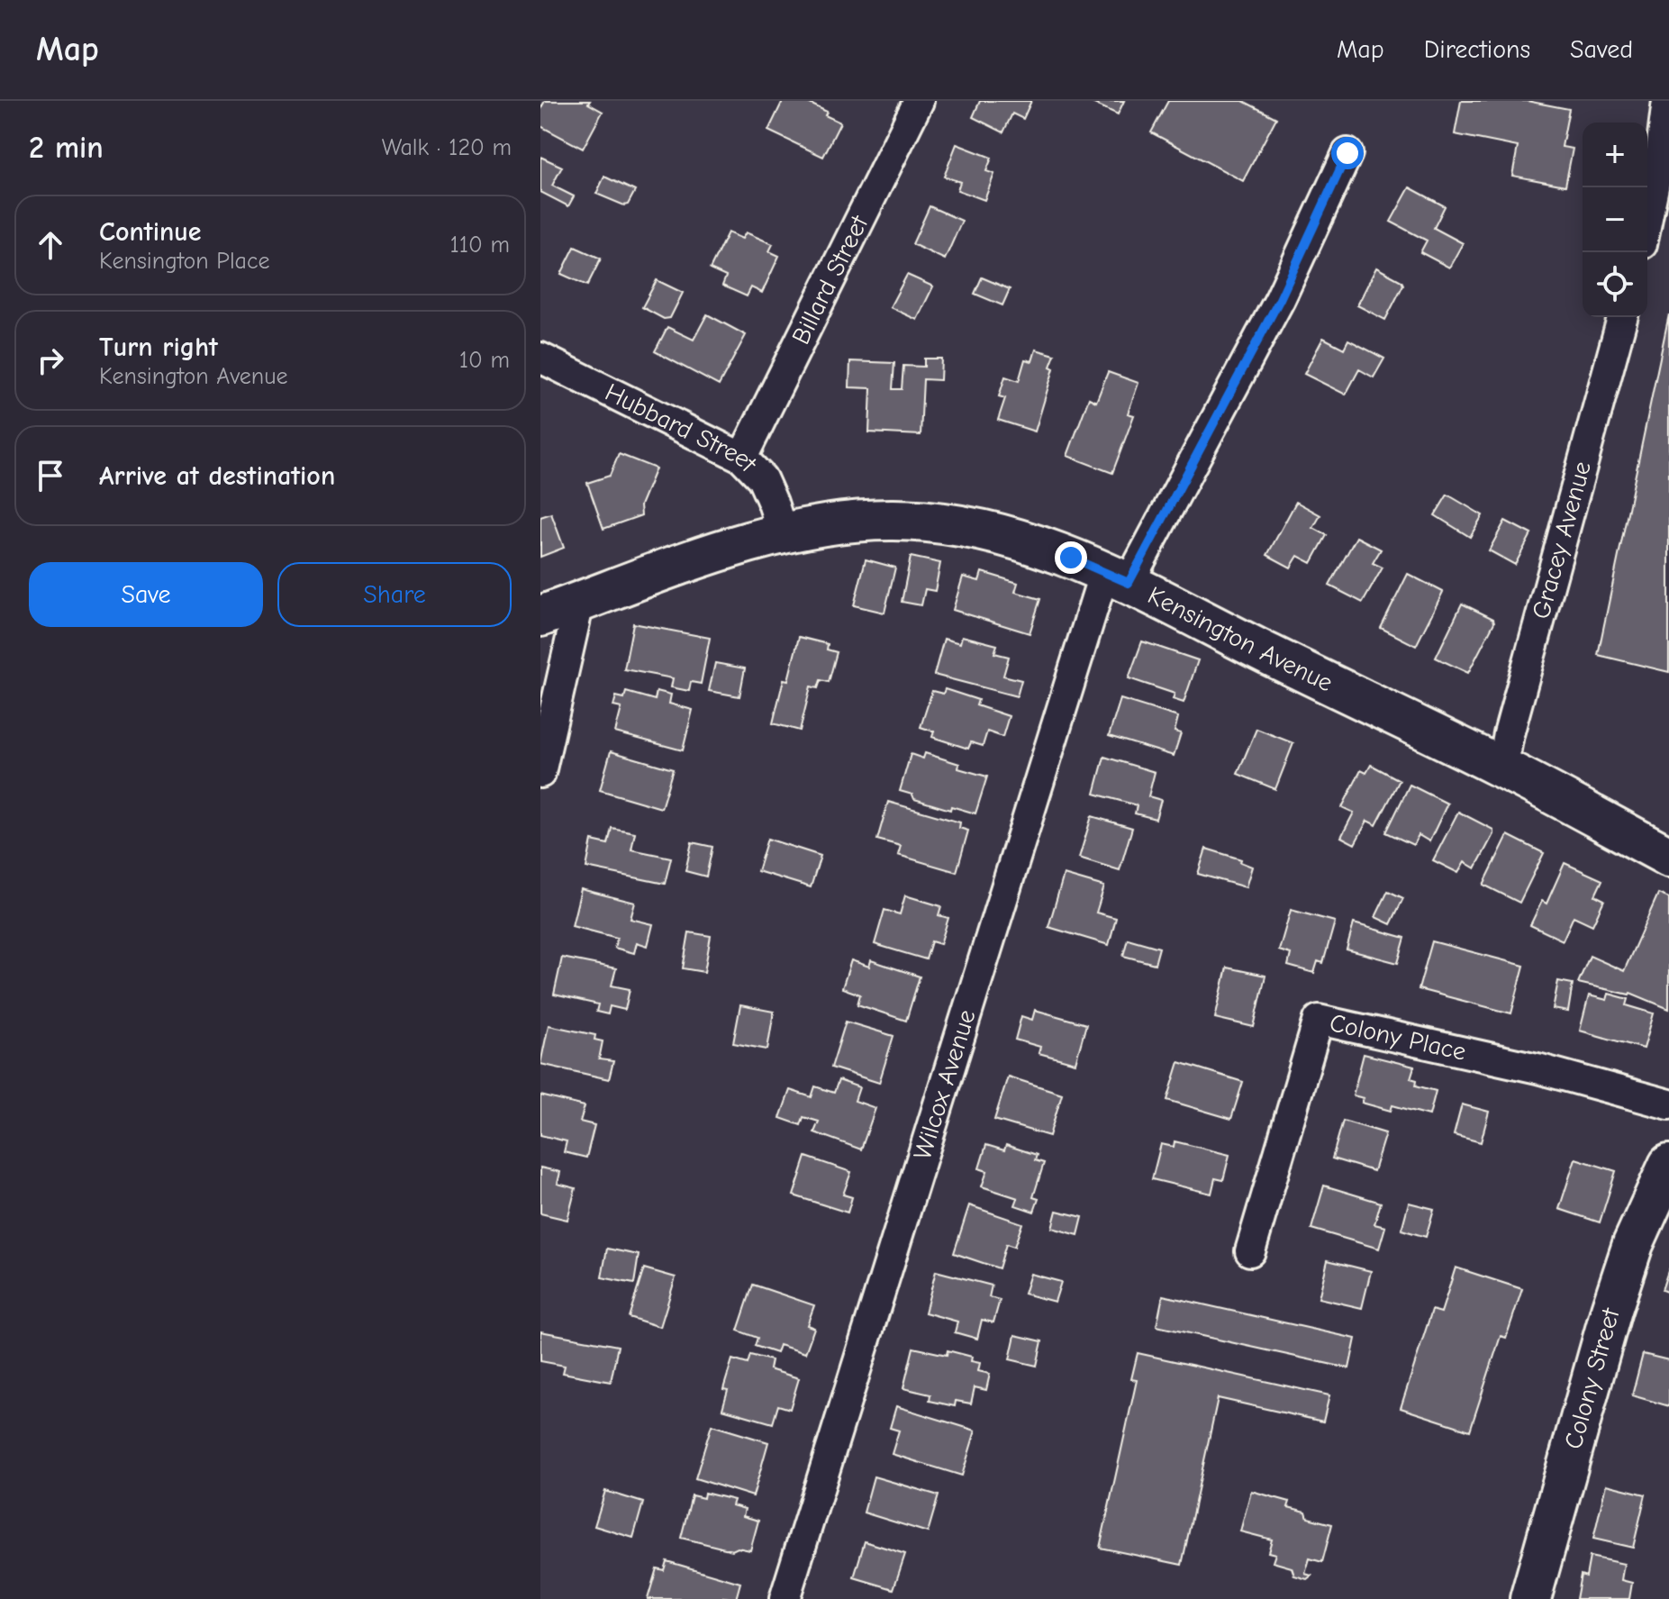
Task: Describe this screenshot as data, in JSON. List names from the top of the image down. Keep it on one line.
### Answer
{"streets":{"main road":["Kensington Avenue","Colony Street"],"street":["Billard Street","Hubbard Street","Gracey Avenue","Colony Place","Wilcox Avenue"]},"crossings":[["Billard Street","Hubbard Street"],["Hubbard Street","Kensington Avenue"],["Gracey Avenue","Kensington Avenue"],["Kensington Avenue","Wilcox Avenue"]],"page":{"header":"Map","nav":["Map","Directions","Saved"],"heading":["2 min","Walk · 120 m"],"map_buttons":["+","−"],"list":[["Continue","Kensington Place","110 m"],["Turn right","Kensington Avenue","10 m"],"Arrive at destination"],"buttons":["Save","Share"]}}
